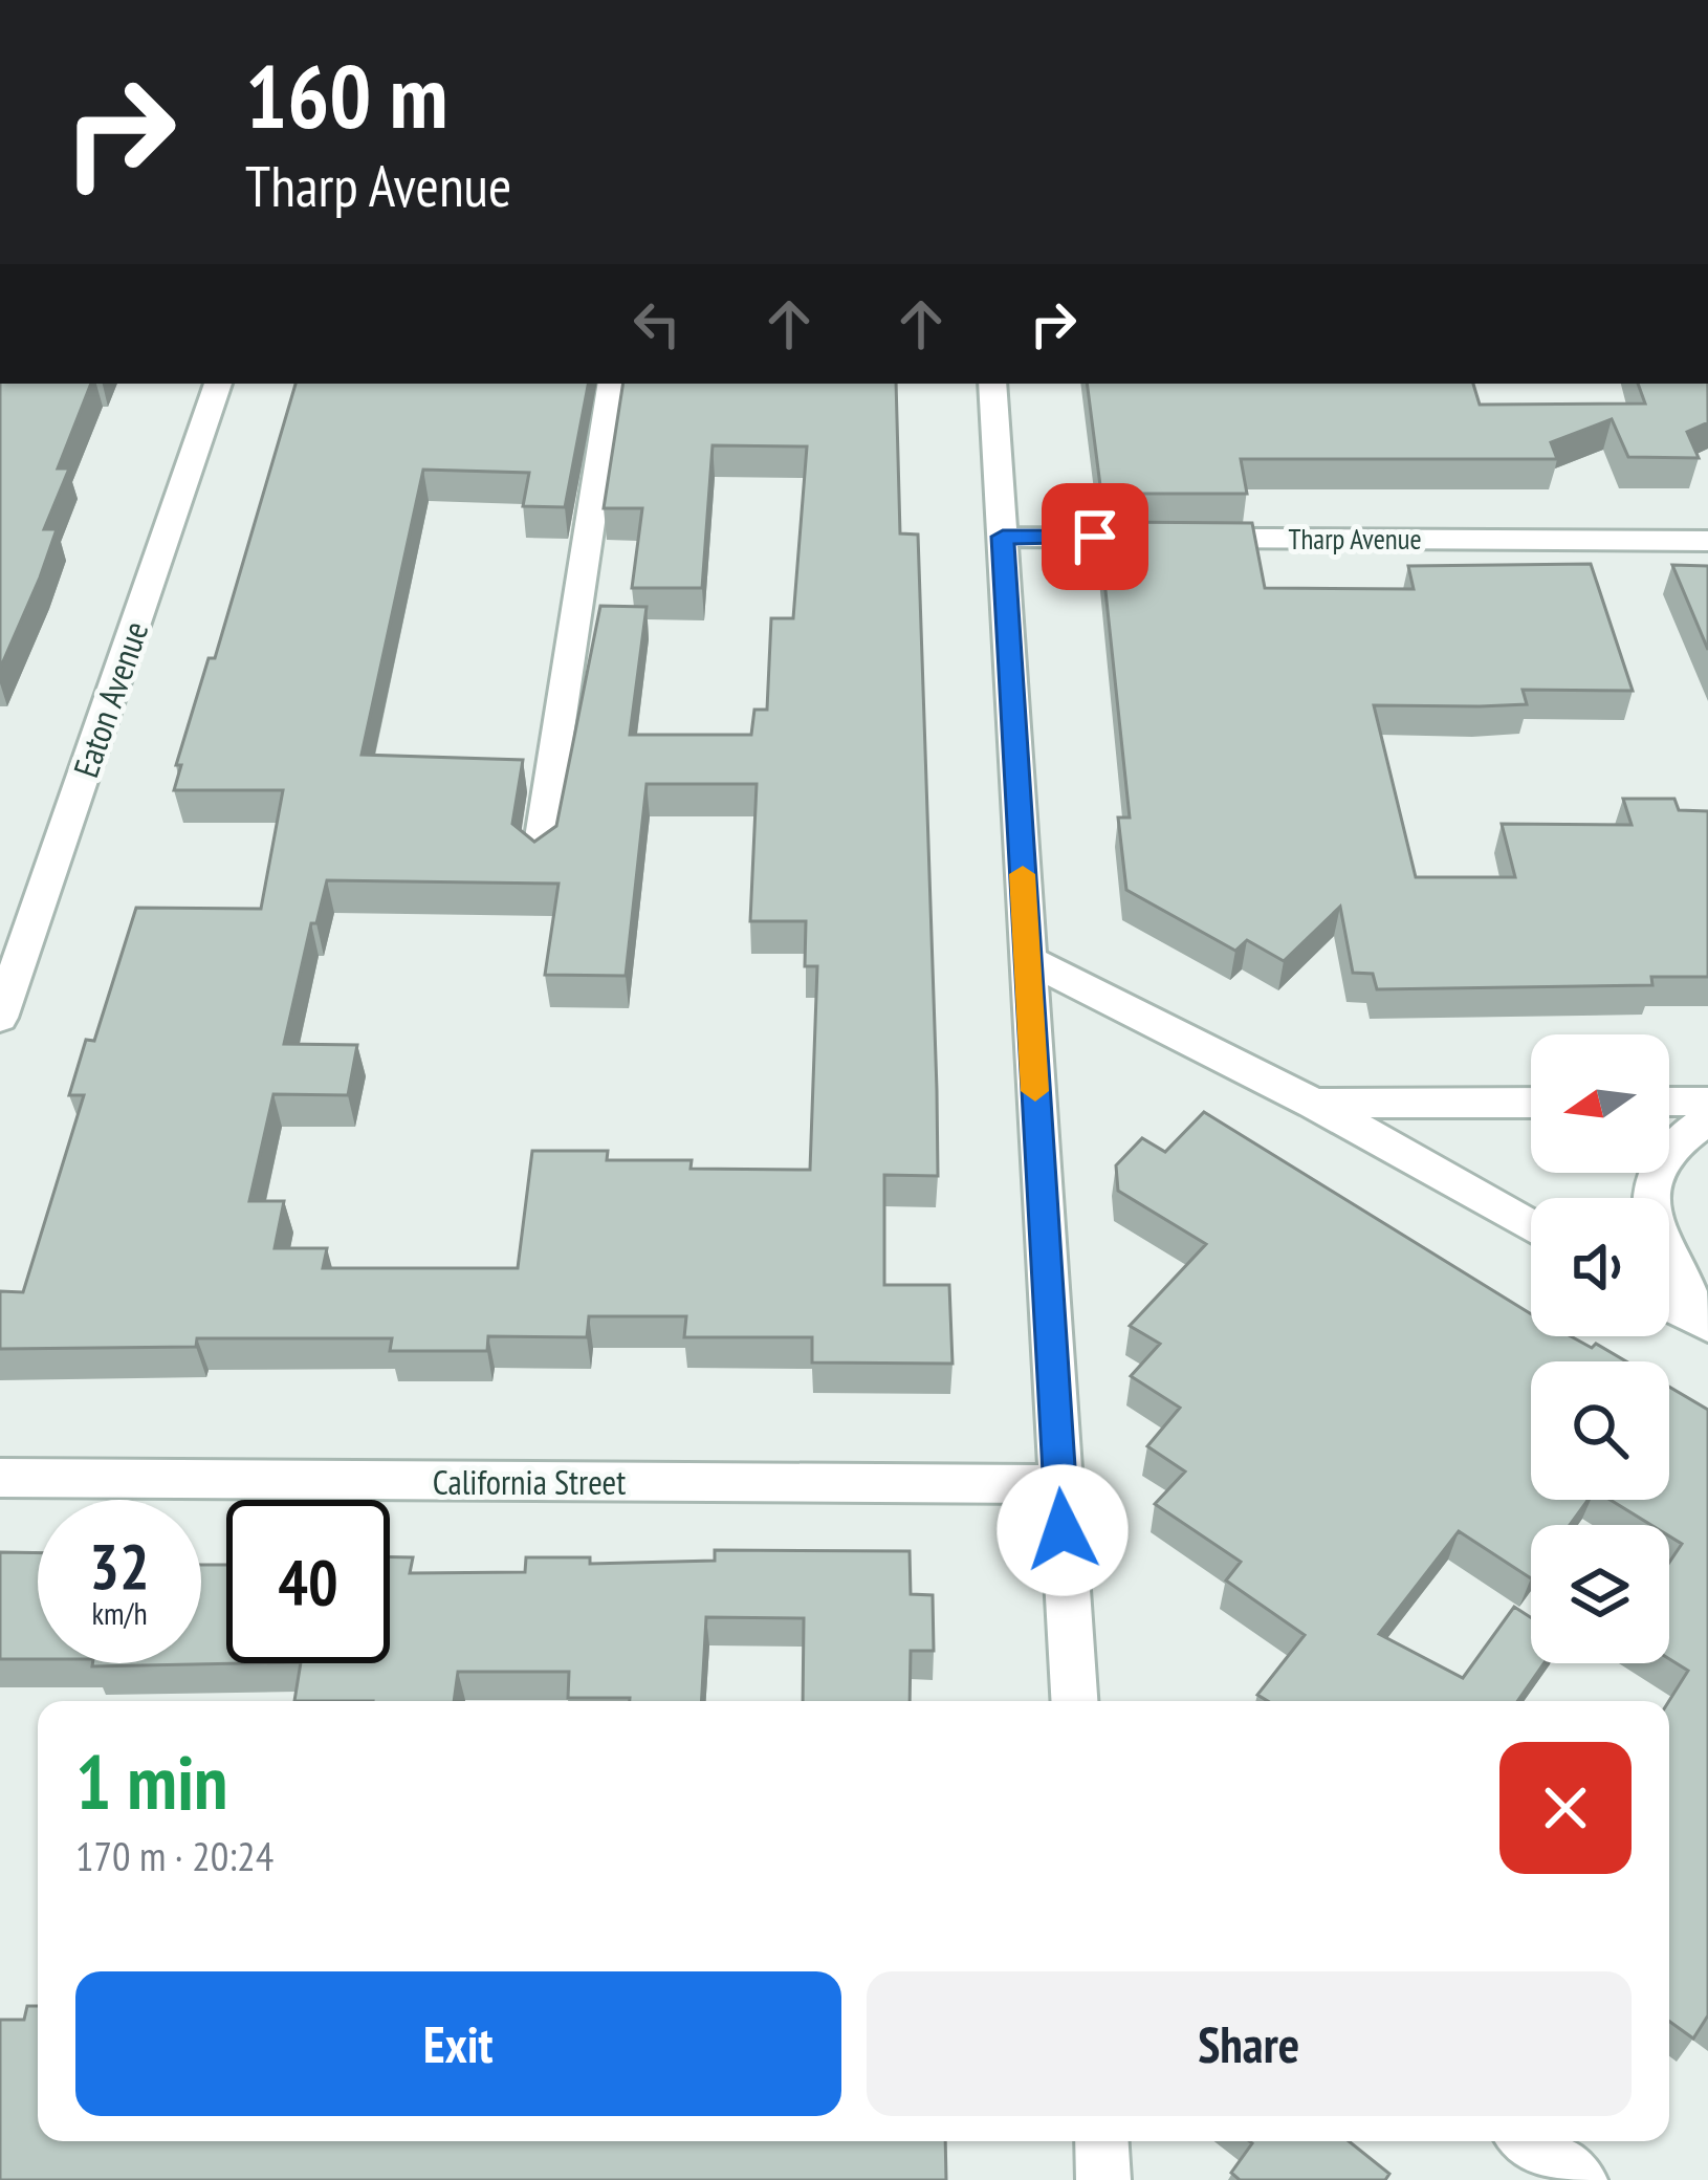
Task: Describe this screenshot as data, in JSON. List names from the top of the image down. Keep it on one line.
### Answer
{"streets":{"street":["Tharp Avenue","Eaton Avenue","California Street"]},"north":"left","page":{"turn":["160 m","Tharp Avenue"],"speed":"32 km/h","limit":"40","heading":["1 min","170 m · 20:24"],"buttons":["Exit","Share"]}}
